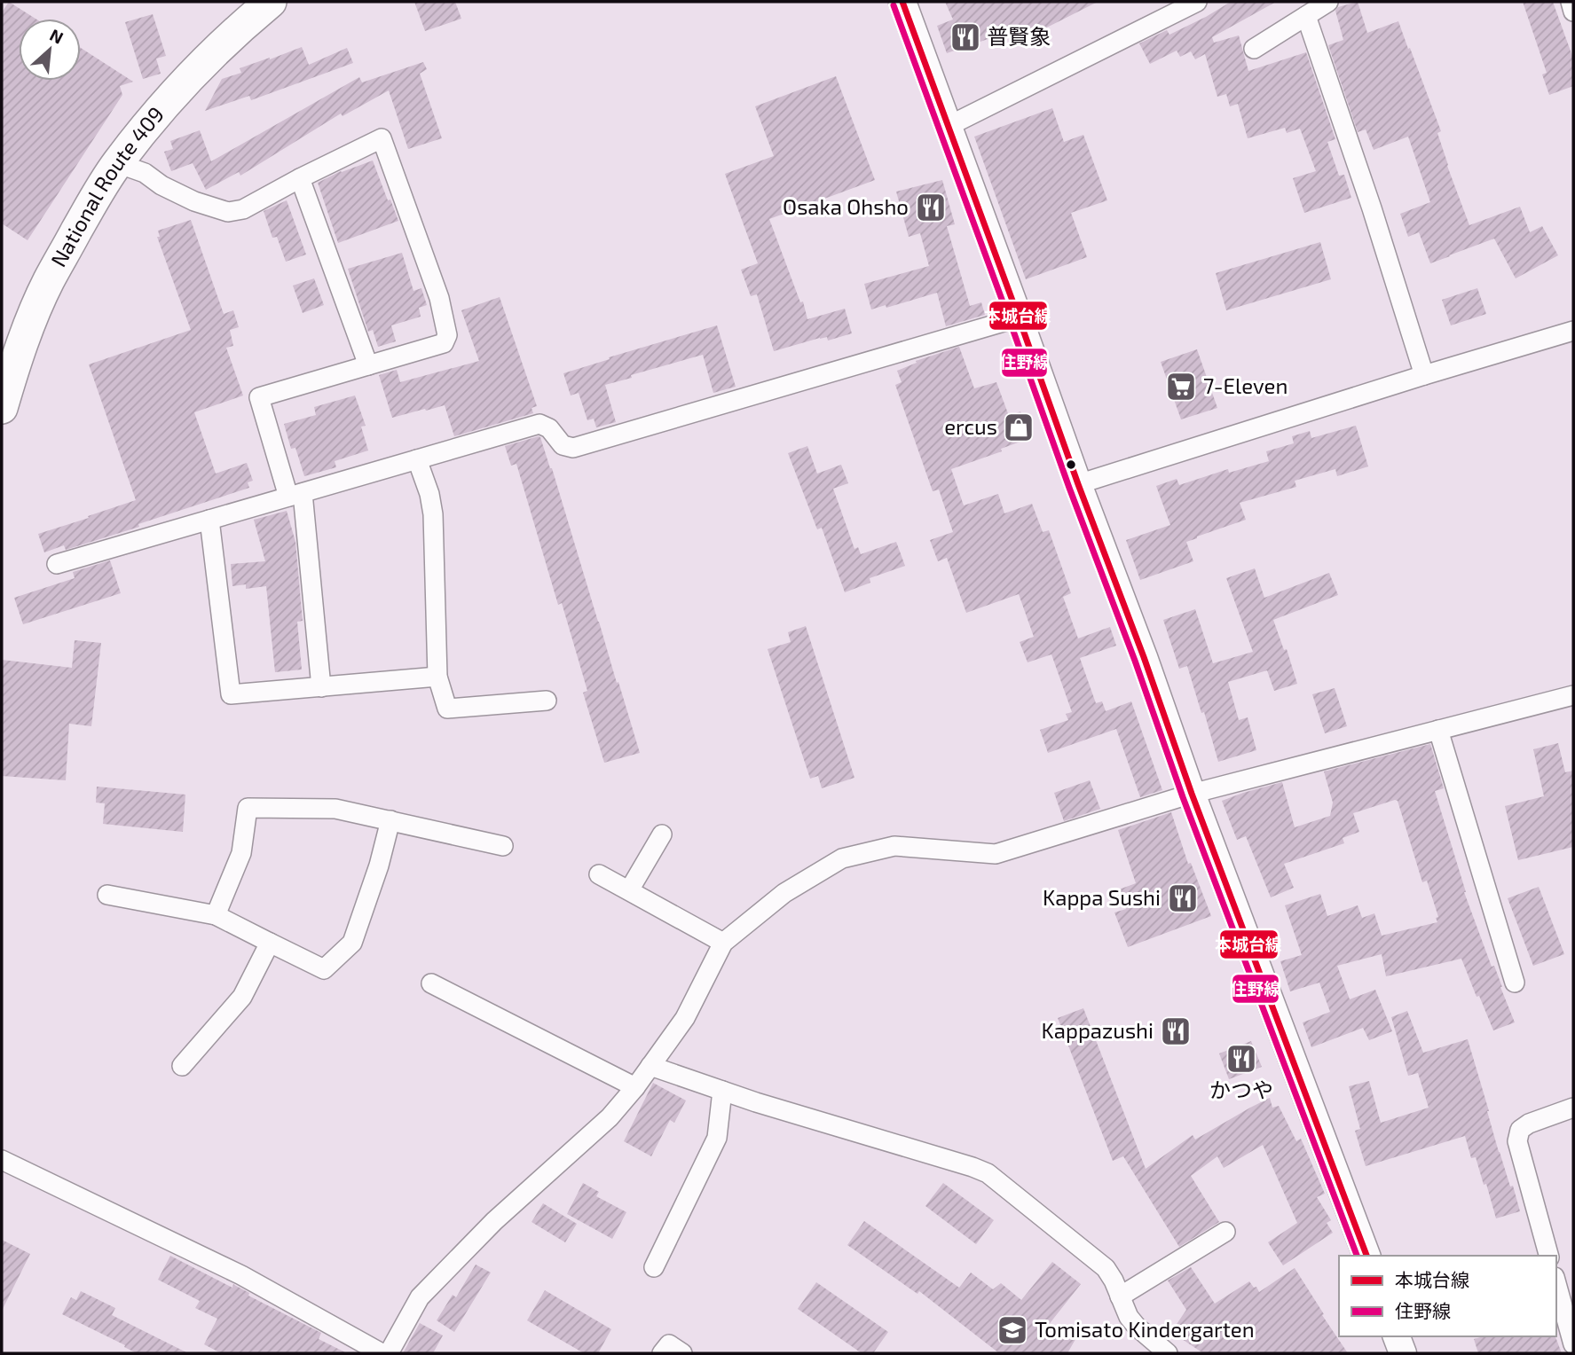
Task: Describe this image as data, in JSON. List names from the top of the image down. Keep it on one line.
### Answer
{"streets":{"highway":["National Route 409"]},"places":{"restaurant":["普賢象","Osaka Ohsho","Kappa Sushi","Kappazushi","かつや"],"supermarket":["7-Eleven"],"shop":["ercus"],"school or university":["Tomisato Kindergarten"]},"lines":["transit line 本城台線","transit line 住野線"],"legend":["本城台線","住野線"],"north":"top right"}
